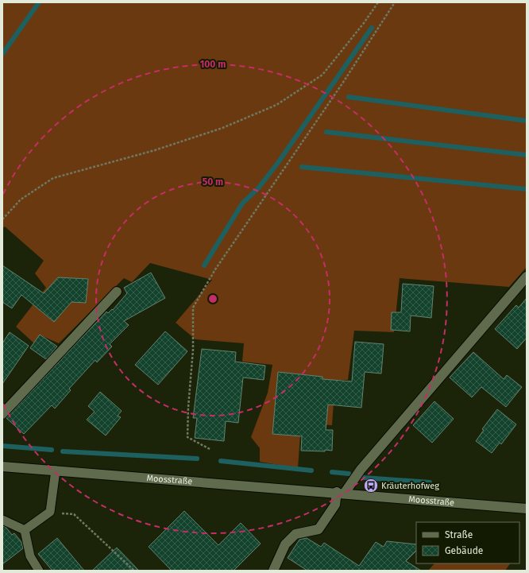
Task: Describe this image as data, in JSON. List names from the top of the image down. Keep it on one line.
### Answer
{"streets":{"street":["Moosstraße"]},"places":{"bus stop":["Kräuterhofweg"]},"legend":["Straße","Gebäude"],"rings":["100 m","50 m"]}
